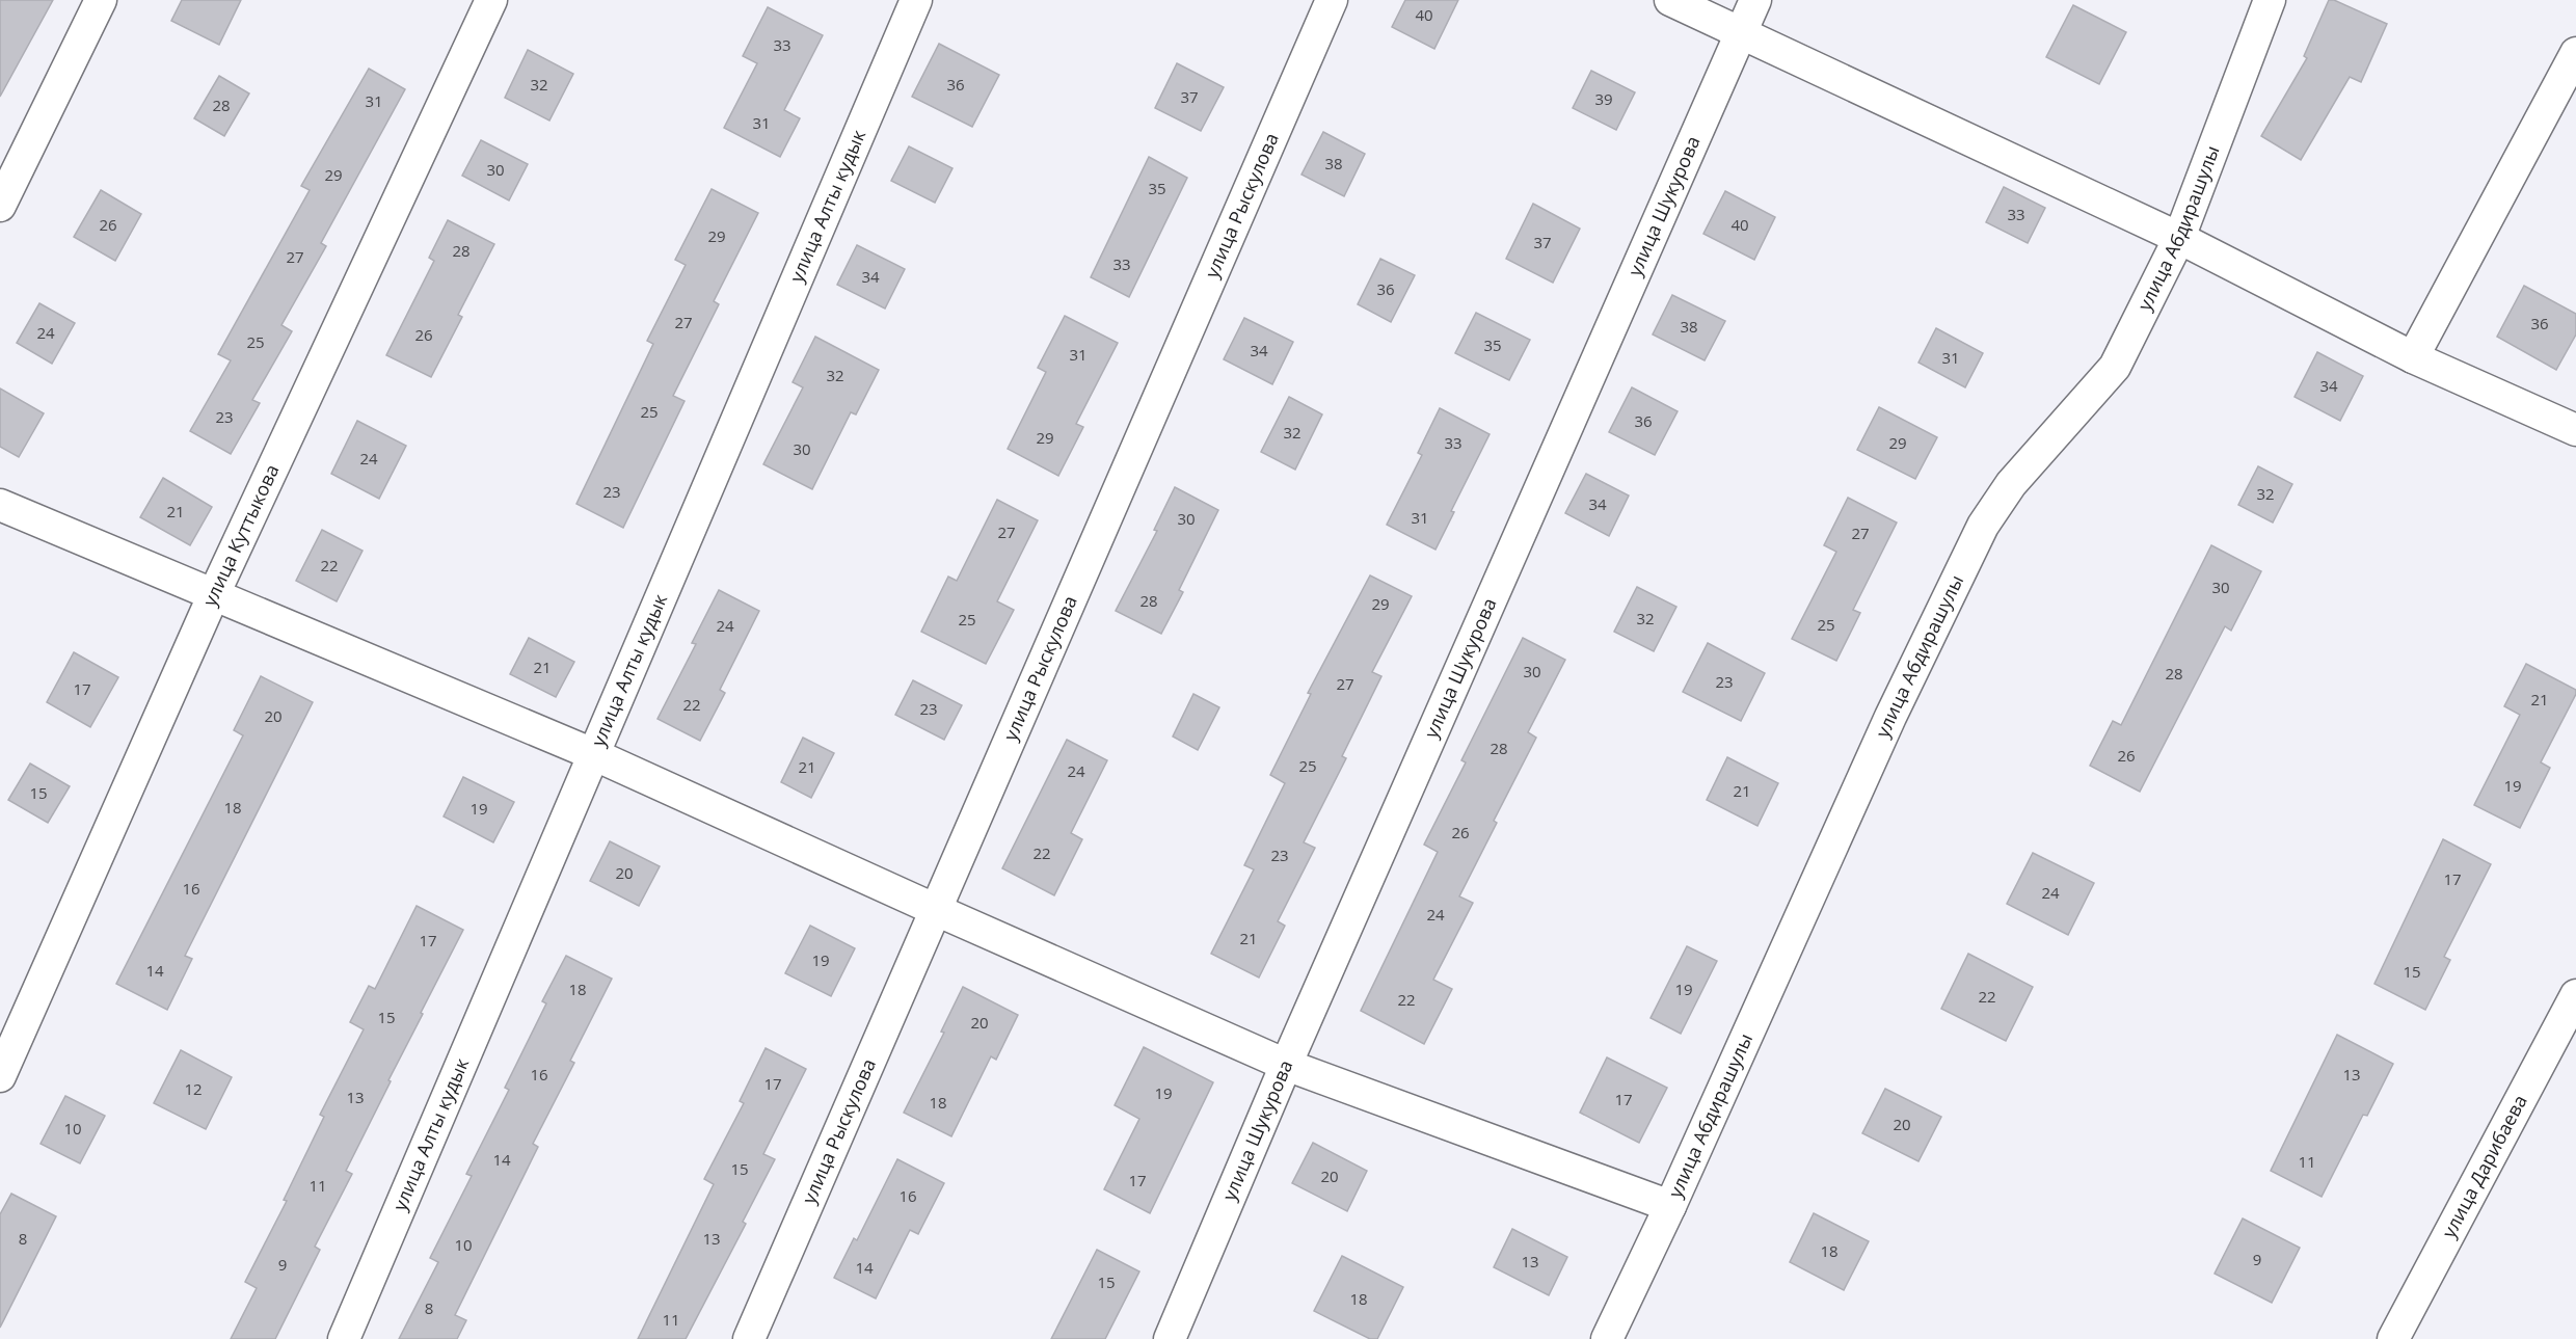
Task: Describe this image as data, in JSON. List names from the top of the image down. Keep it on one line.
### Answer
{"streets":{"street":["улица Алты кудык","улица Рыскулова","улица Шукурова","улица Абдирашулы","улица Куттыкова","улица Дарибаева"]},"house_numbers":["40","33","32","36","37","39","31","28","31","38","30","29","35","33","26","40","29","37","28","27","33","34","36","27","36","38","24","26","25","35","34","31","31","32","34","25","23","36","32","29","33","29","30","24","23","32","34","21","31","30","27","27","22","30","28","29","32","25","25","24","21","30","28","23","27","17","21","22","23","20","28","26","25","21","24","19","21","15","18","19","26","22","23","20","17","16","24","24","21","17","19","14","15","18","19","22","22","15","20","16","13","17","12","19","13","17","18","20","10","14","11","15","20","17","11","16","8","13","10","18","9","13","9","14","15","18","8","11"]}
